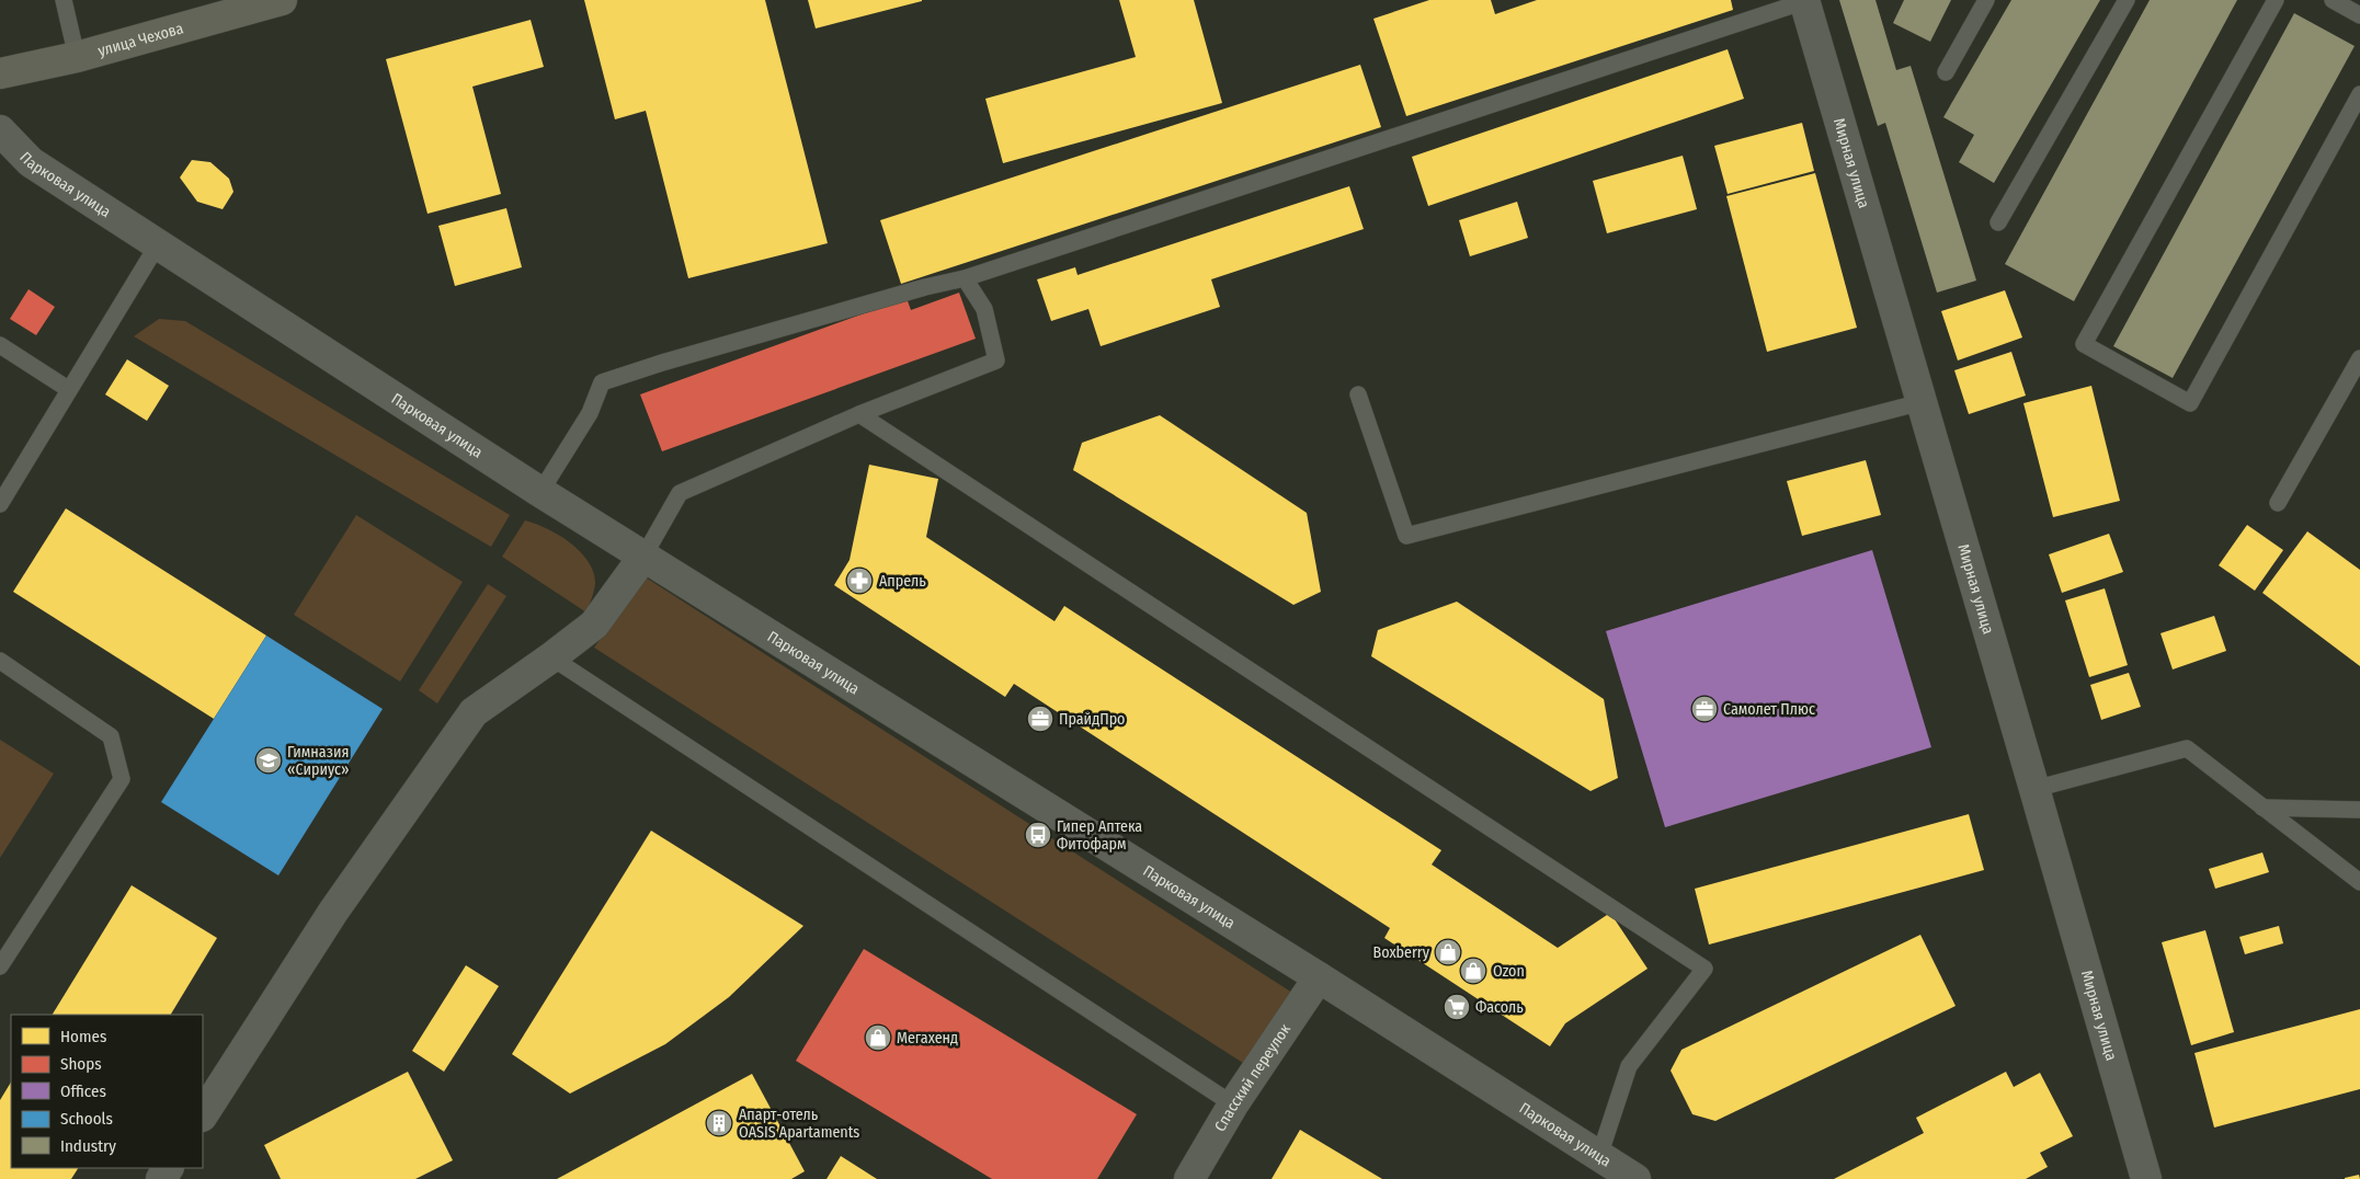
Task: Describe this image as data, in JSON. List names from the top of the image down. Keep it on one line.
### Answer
{"streets":{"main road":["улица Чехова"],"street":["Мирная улица","Парковая улица","Спасский переулок"]},"crossings":[["Парковая улица","Спасский переулок"]],"places":{"pharmacy":["Апрель"],"office":["Самолет Плюс","ПрайдПро"],"school or university":["Гимназия «Сириус»"],"bus stop":["Гипер Аптека Фитофарм"],"shop":["Boxberry","Ozon","Мегахенд"],"supermarket":["Фасоль"],"building":["Апарт-отель OASIS Apartaments"]},"legend":["Homes","Shops","Offices","Schools","Industry"]}
